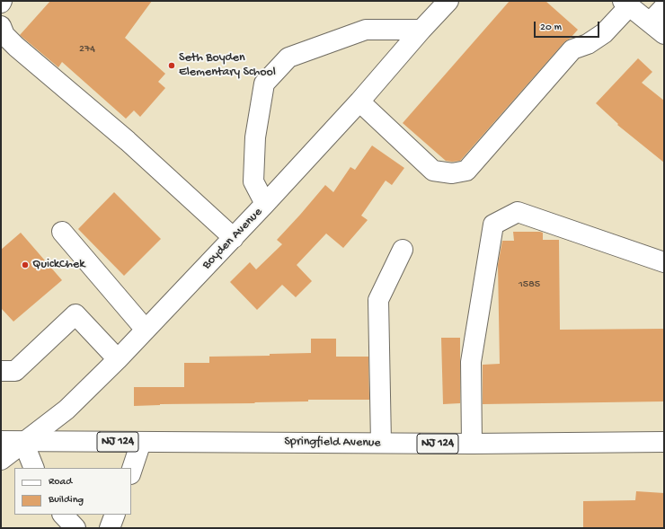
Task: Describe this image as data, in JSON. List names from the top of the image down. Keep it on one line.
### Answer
{"streets":{"street":["Boyden Avenue","NJ 124","Springfield Avenue"]},"crossings":[["Boyden Avenue","Springfield Avenue"]],"places":["Seth Boyden Elementary School","QuickChek"],"house_numbers":["274","1585"],"legend":["Road","Building"],"scale_bar":"20 m"}
